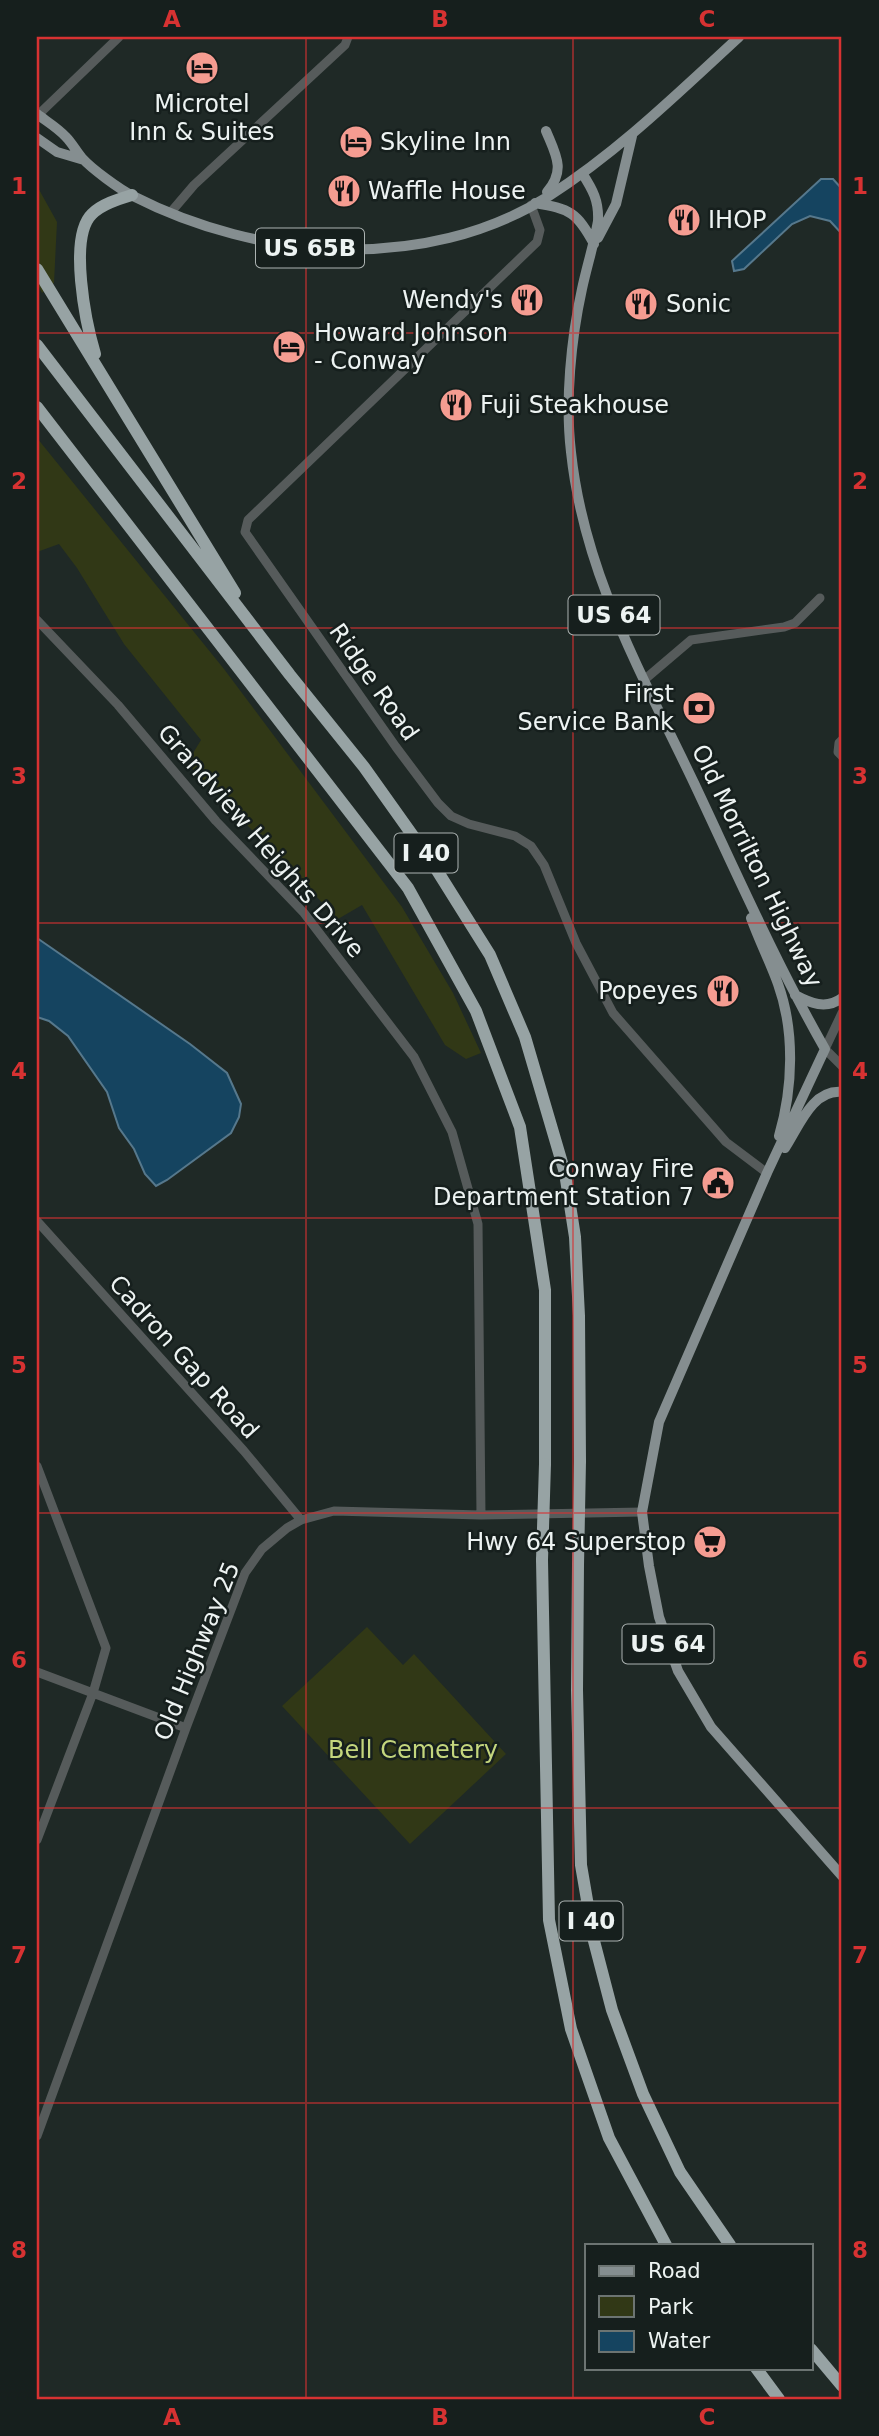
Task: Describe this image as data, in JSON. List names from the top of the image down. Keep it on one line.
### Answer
{"streets":{"highway":["I 40"],"main road":["US 65B","US 64","Old Morrilton Highway"],"street":["Ridge Road","Grandview Heights Drive","Cadron Gap Road","Old Highway 25"]},"crossings":[["US 65B","Ridge Road"],["US 65B","Old Morrilton Highway"],["US 64","Ridge Road"],["US 64","Old Morrilton Highway"],["US 64","Old Highway 25"],["Grandview Heights Drive","Old Highway 25"],["Cadron Gap Road","Old Highway 25"]],"parks":["Bell Cemetery"],"places":{"hotel":["Microtel Inn & Suites","Skyline Inn","Howard Johnson - Conway"],"restaurant":["Waffle House","IHOP","Wendy's","Sonic","Fuji Steakhouse","Popeyes"],"bank":["First Service Bank"],"public building":["Conway Fire Department Station 7"],"supermarket":["Hwy 64 Superstop"]},"legend":["Road","Park","Water"],"grid":{"columns":["A","B","C"],"rows":["1","2","3","4","5","6","7","8"]}}
